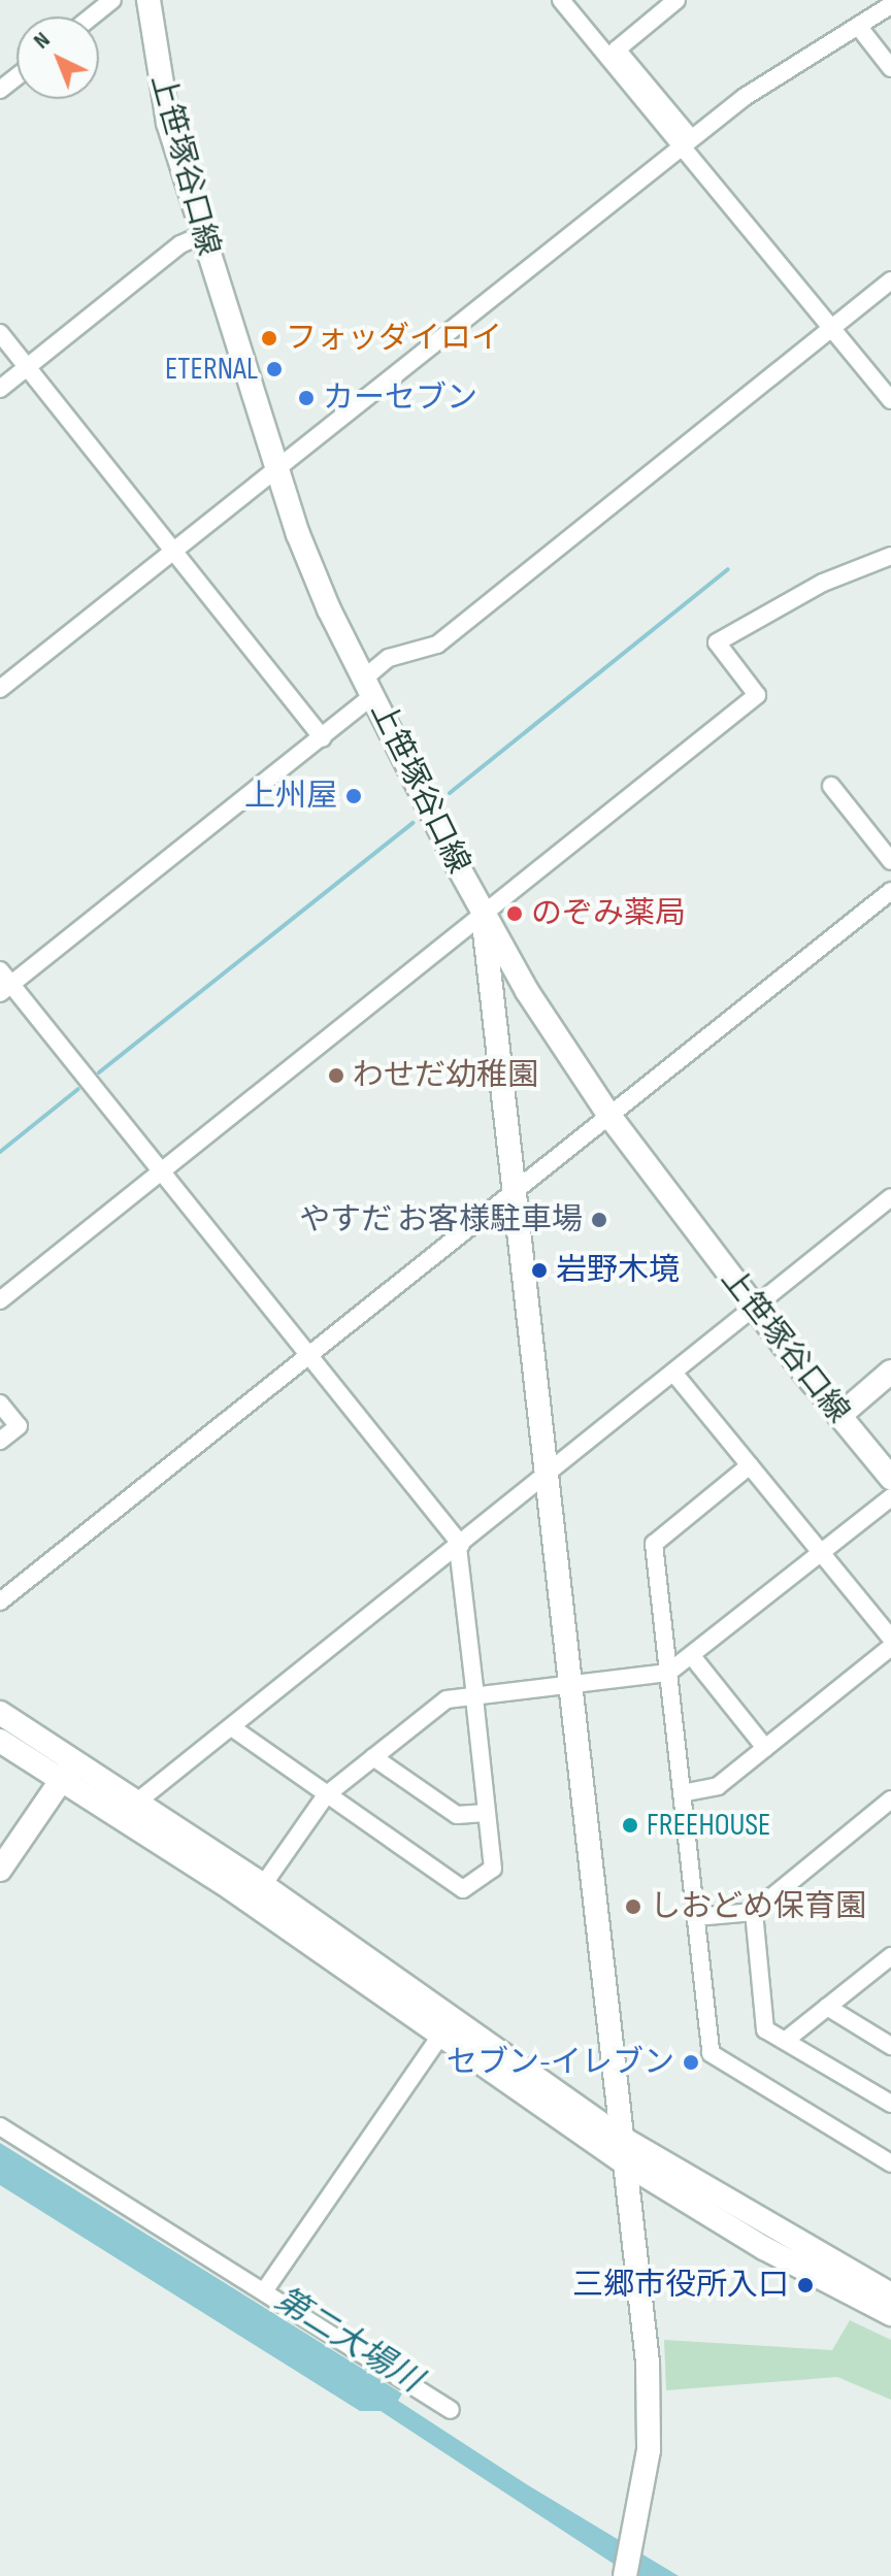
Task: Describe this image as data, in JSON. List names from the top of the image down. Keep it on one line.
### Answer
{"streets":{"street":["上笹塚谷口線"]},"water":["第二大場川"],"places":["フォッダイロイ","ETERNAL","カーセブン","上州屋","のぞみ薬局","わせだ幼稚園","やすだ お客様駐車場","岩野木境","FREEHOUSE","しおどめ保育園","セブン-イレブン","三郷市役所入口"],"north":"top left"}
